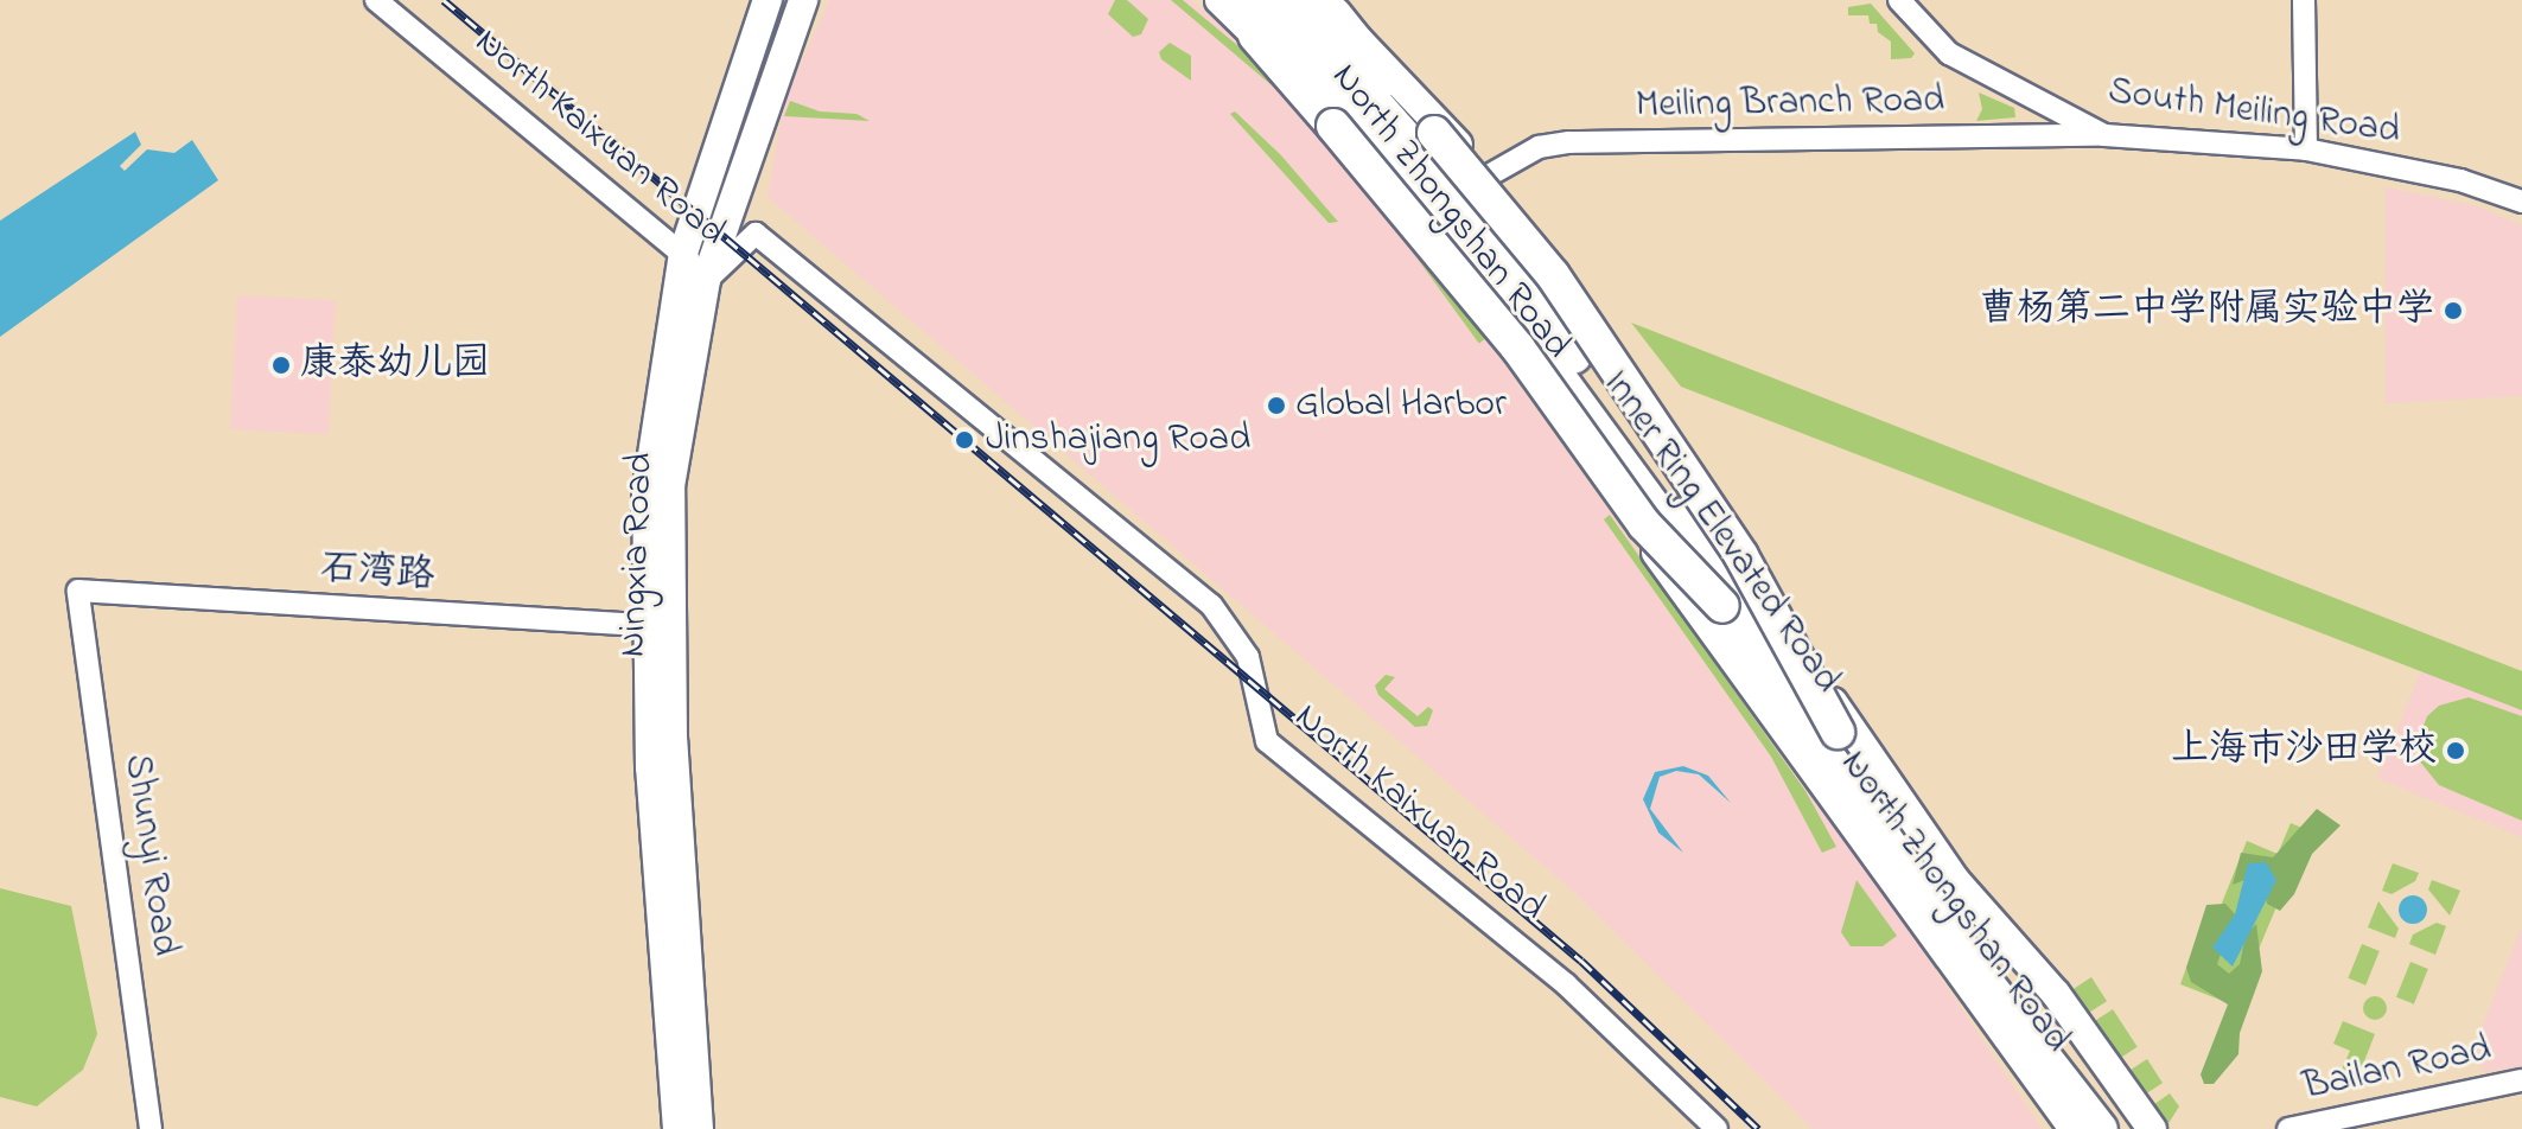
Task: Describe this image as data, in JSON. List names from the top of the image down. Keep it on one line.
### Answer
{"streets":{"highway":["Inner Ring Elevated Road"],"main road":["North Zhongshan Road","Ningxia Road"],"street":["Meiling Branch Road","South Meiling Road","North Kaixuan Road","石湾路","Shunyi Road","Bailan Road"]},"crossings":[["Meiling Branch Road","South Meiling Road"],["Meiling Branch Road","North Zhongshan Road"],["North Kaixuan Road","Ningxia Road"],["Ningxia Road","石湾路"],["石湾路","Shunyi Road"]],"places":["曹杨第二中学附属实验中学","康泰幼儿园","Global Harbor","Jinshajiang Road","上海市沙田学校"]}
